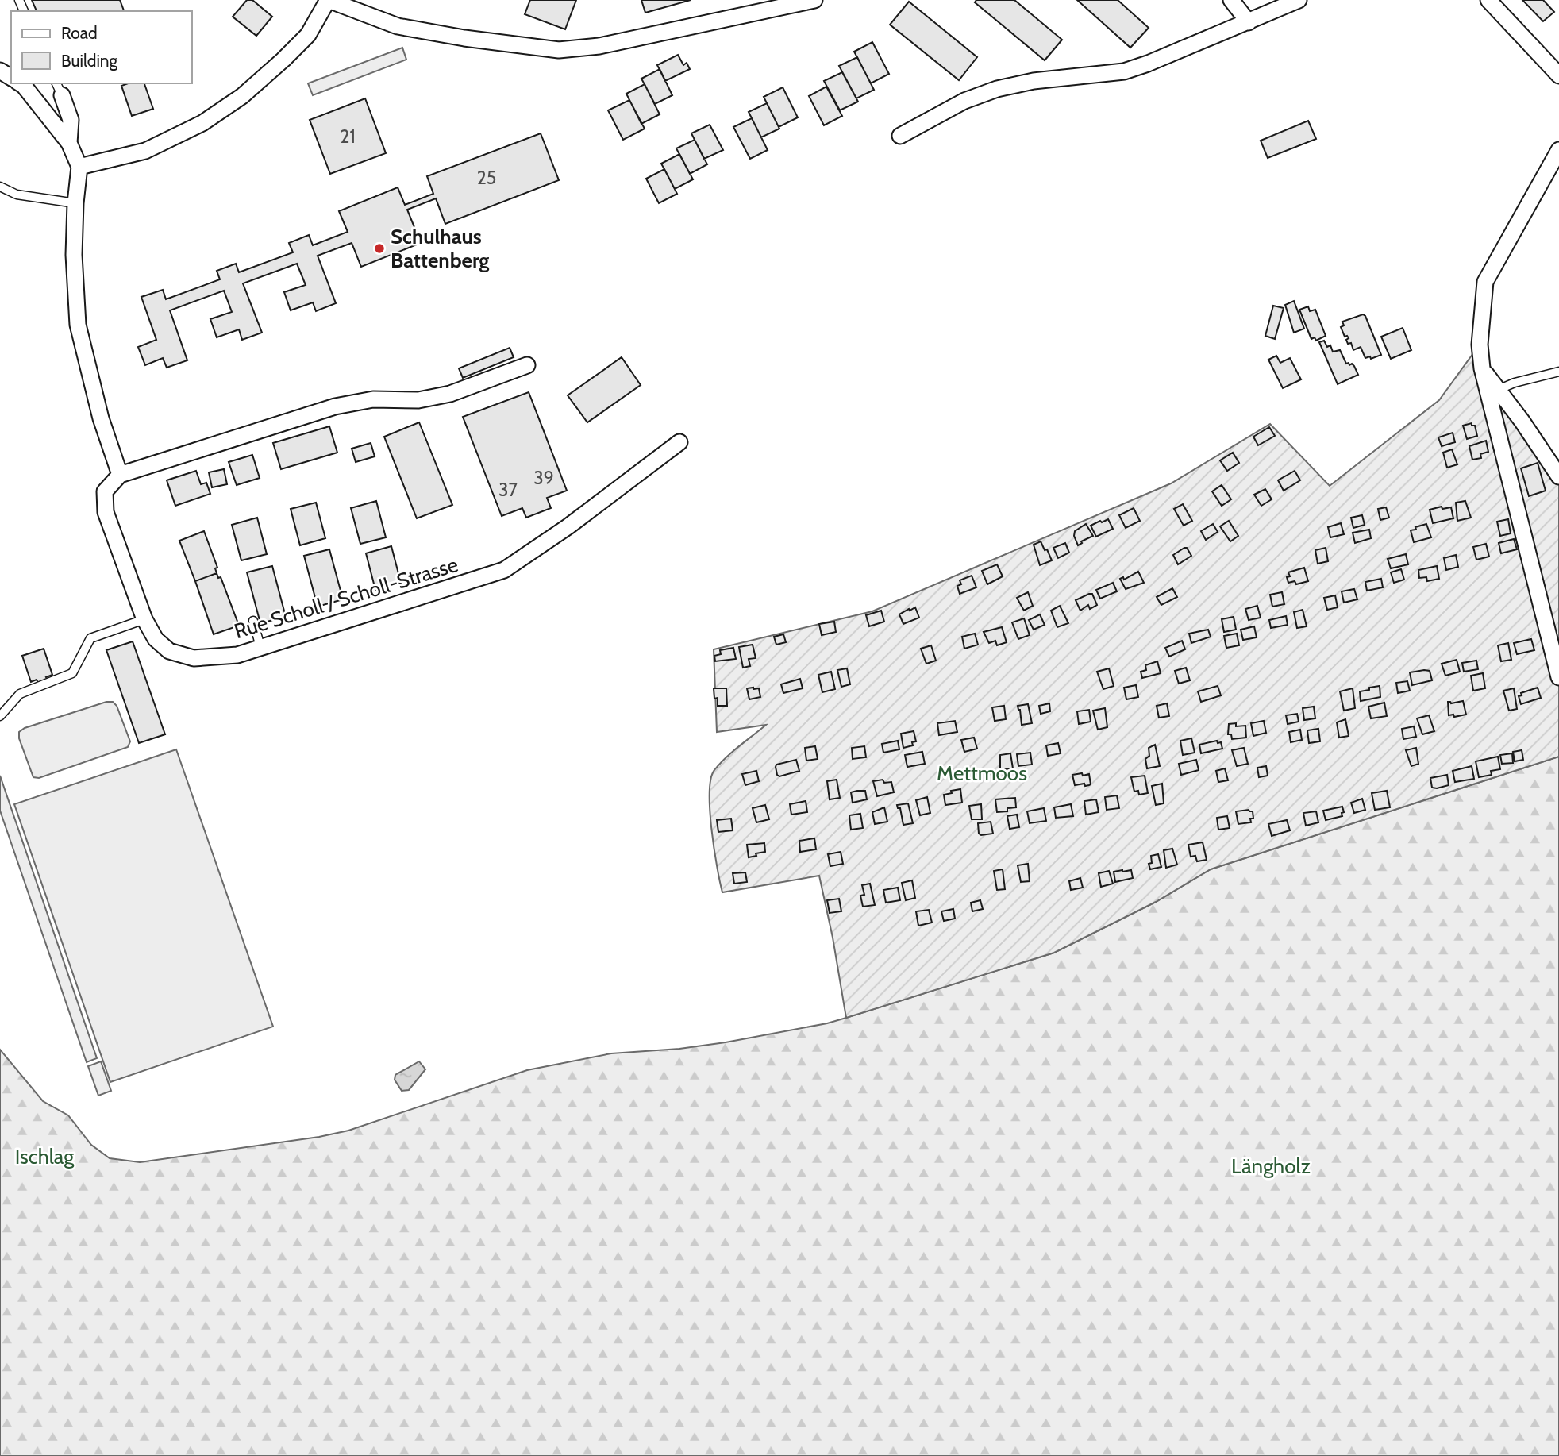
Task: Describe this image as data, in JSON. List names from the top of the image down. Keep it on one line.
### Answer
{"streets":{"street":["Rue Scholl / Scholl-Strasse"]},"parks":["Mettmoos","Ischlag","Längholz"],"places":["Schulhaus Battenberg"],"house_numbers":["21","25","39","37"],"legend":["Road","Building"]}
